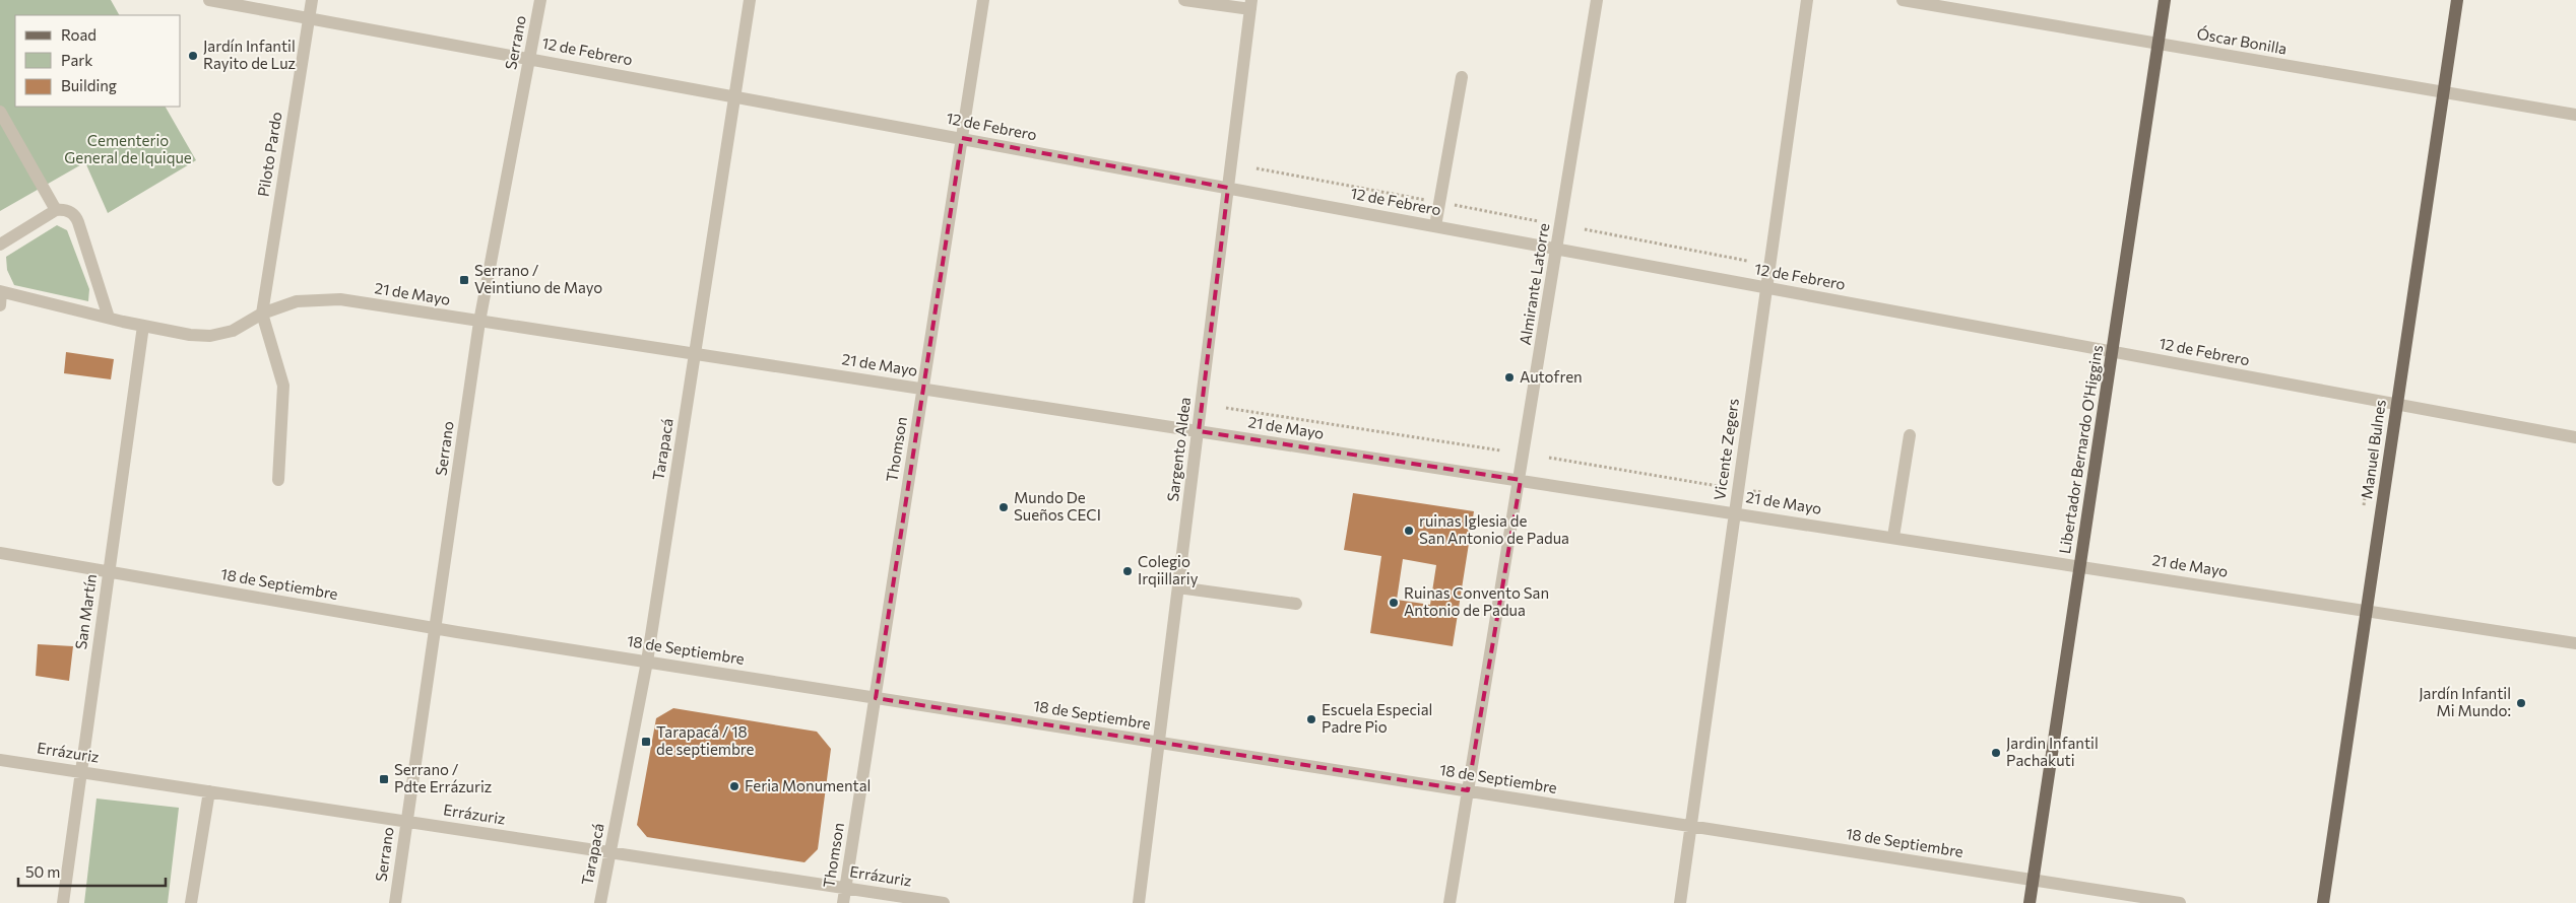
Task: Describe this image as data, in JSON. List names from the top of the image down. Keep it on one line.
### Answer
{"streets":{"main road":["Libertador Bernardo O'Higgins","Manuel Bulnes"],"street":["Óscar Bonilla","Serrano","12 de Febrero","Piloto Pardo","Almirante Latorre","21 de Mayo","Tarapacá","Thomson","Sargento Aldea","Vicente Zegers","18 de Septiembre","San Martín","Errázuriz"]},"crossings":[["Óscar Bonilla","Libertador Bernardo O'Higgins"],["Óscar Bonilla","Manuel Bulnes"],["Serrano","12 de Febrero"],["Serrano","21 de Mayo"],["Serrano","18 de Septiembre"],["Serrano","Errázuriz"],["12 de Febrero","Piloto Pardo"],["12 de Febrero","Almirante Latorre"],["12 de Febrero","Tarapacá"],["12 de Febrero","Thomson"],["12 de Febrero","Sargento Aldea"],["12 de Febrero","Vicente Zegers"],["12 de Febrero","Libertador Bernardo O'Higgins"],["12 de Febrero","Manuel Bulnes"],["Piloto Pardo","21 de Mayo"],["Almirante Latorre","21 de Mayo"],["Almirante Latorre","18 de Septiembre"],["21 de Mayo","Tarapacá"],["21 de Mayo","Thomson"],["21 de Mayo","Sargento Aldea"],["21 de Mayo","Vicente Zegers"],["21 de Mayo","Libertador Bernardo O'Higgins"],["21 de Mayo","Manuel Bulnes"],["21 de Mayo","San Martín"],["Tarapacá","18 de Septiembre"],["Tarapacá","Errázuriz"],["Thomson","18 de Septiembre"],["Thomson","Errázuriz"],["Sargento Aldea","18 de Septiembre"],["Vicente Zegers","18 de Septiembre"],["Libertador Bernardo O'Higgins","18 de Septiembre"],["18 de Septiembre","San Martín"],["San Martín","Errázuriz"]],"parks":["Cementerio General de Iquique"],"places":{"other":["Jardín Infantil Rayito de Luz","Autofren","Mundo De Sueños CECI","ruinas Iglesia de San Antonio de Padua","Colegio Irqiillariy","Ruinas Convento San Antonio de Padua","Jardín Infantil Mi Mundo:","Escuela Especial Padre Pio","Jardin Infantil Pachakuti","Feria Monumental"],"transit":["Serrano / Veintiuno de Mayo","Tarapacá / 18 de septiembre","Serrano / Pdte Errázuriz"]},"legend":["Road","Park","Building"],"scale_bar":"50 m"}
